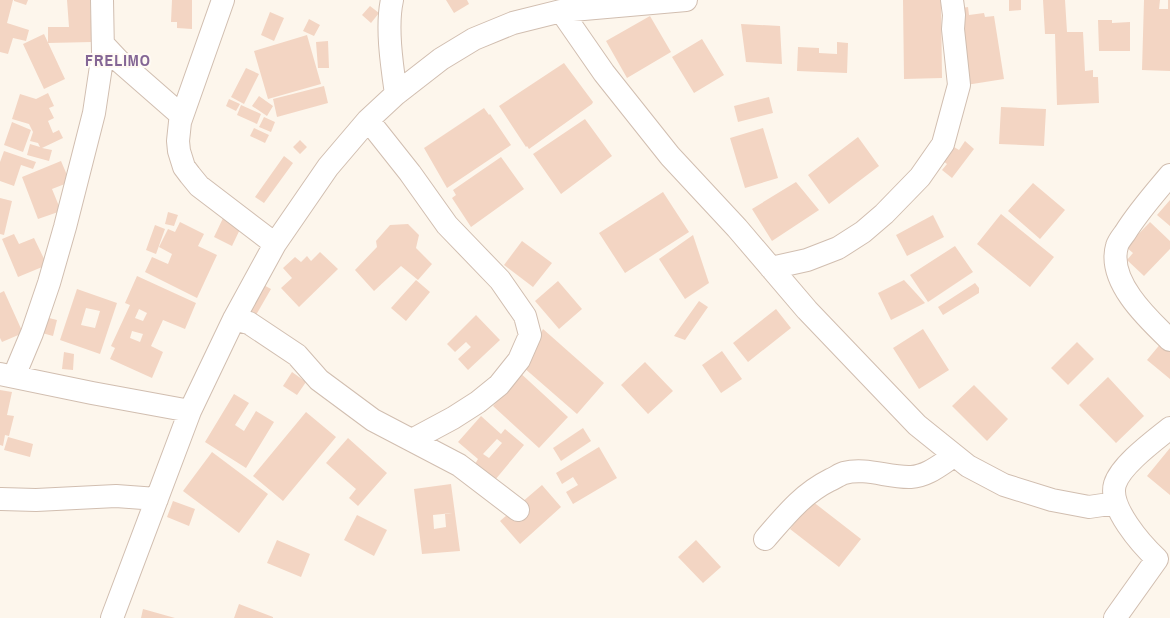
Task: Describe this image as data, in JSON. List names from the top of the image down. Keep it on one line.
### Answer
{"districts":["FRELIMO"]}
